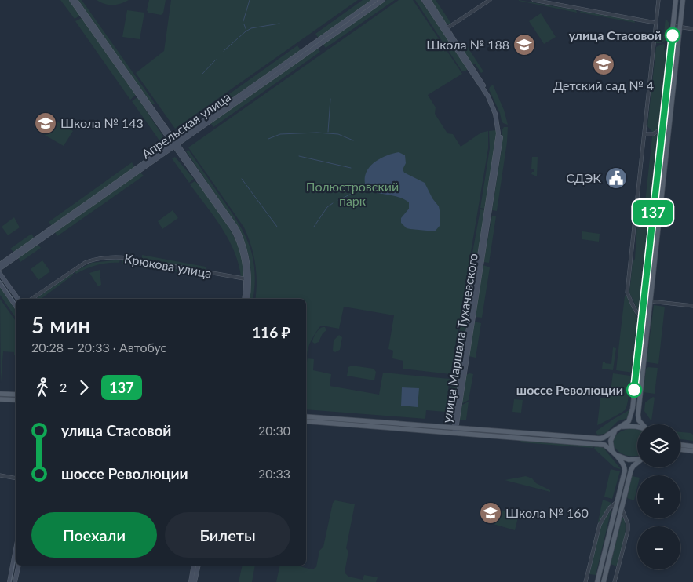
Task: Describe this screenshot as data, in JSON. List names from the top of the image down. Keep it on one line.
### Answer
{"streets":{"street":["Апрельская улица","Крюкова улица","улица Маршала Тухачевского"]},"parks":["Полюстровский парк"],"places":{"other":["улица Стасовой","шоссе Революции"],"school or university":["Школа № 188","Детский сад № 4","Школа № 143","Школа № 160"],"public building":["СДЭК"]},"lines":["bus line 137"],"page":{"on_map":"137","heading":["5 мин","20:28 – 20:33 · Автобус","116 ₽"],"legs":["2","137"],"list":[{"name":"улица Стасовой","value":"20:30"},{"name":"шоссе Революции","value":"20:33"}],"map_buttons":["+","−"],"buttons":["Поехали","Билеты"]}}
